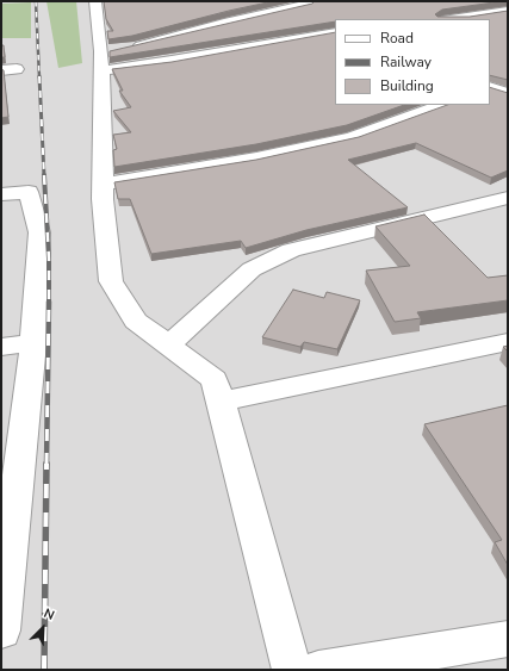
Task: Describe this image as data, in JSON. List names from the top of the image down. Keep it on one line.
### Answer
{"legend":["Road","Railway","Building"],"north":"top right"}
